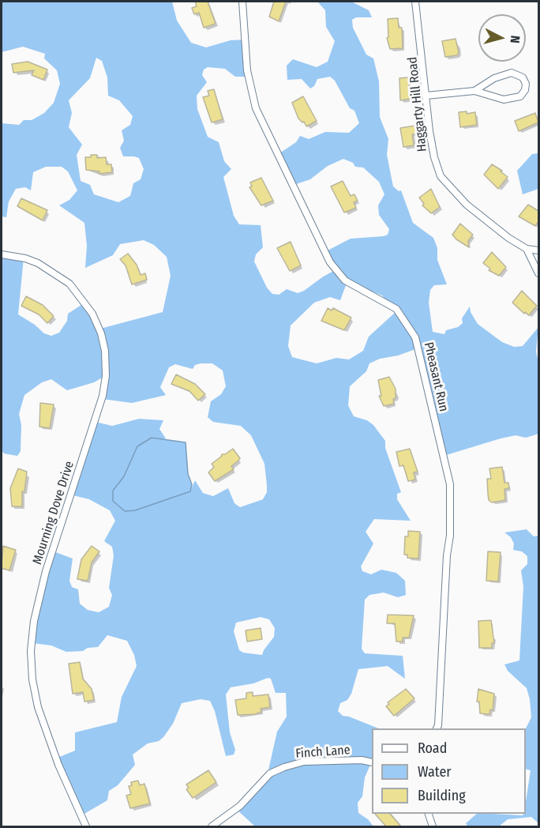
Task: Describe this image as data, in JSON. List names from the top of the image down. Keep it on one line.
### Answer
{"streets":{"street":["Haggarty Hill Road","Pheasant Run","Mourning Dove Drive","Finch Lane"]},"legend":["Road","Water","Building"],"north":"right"}
